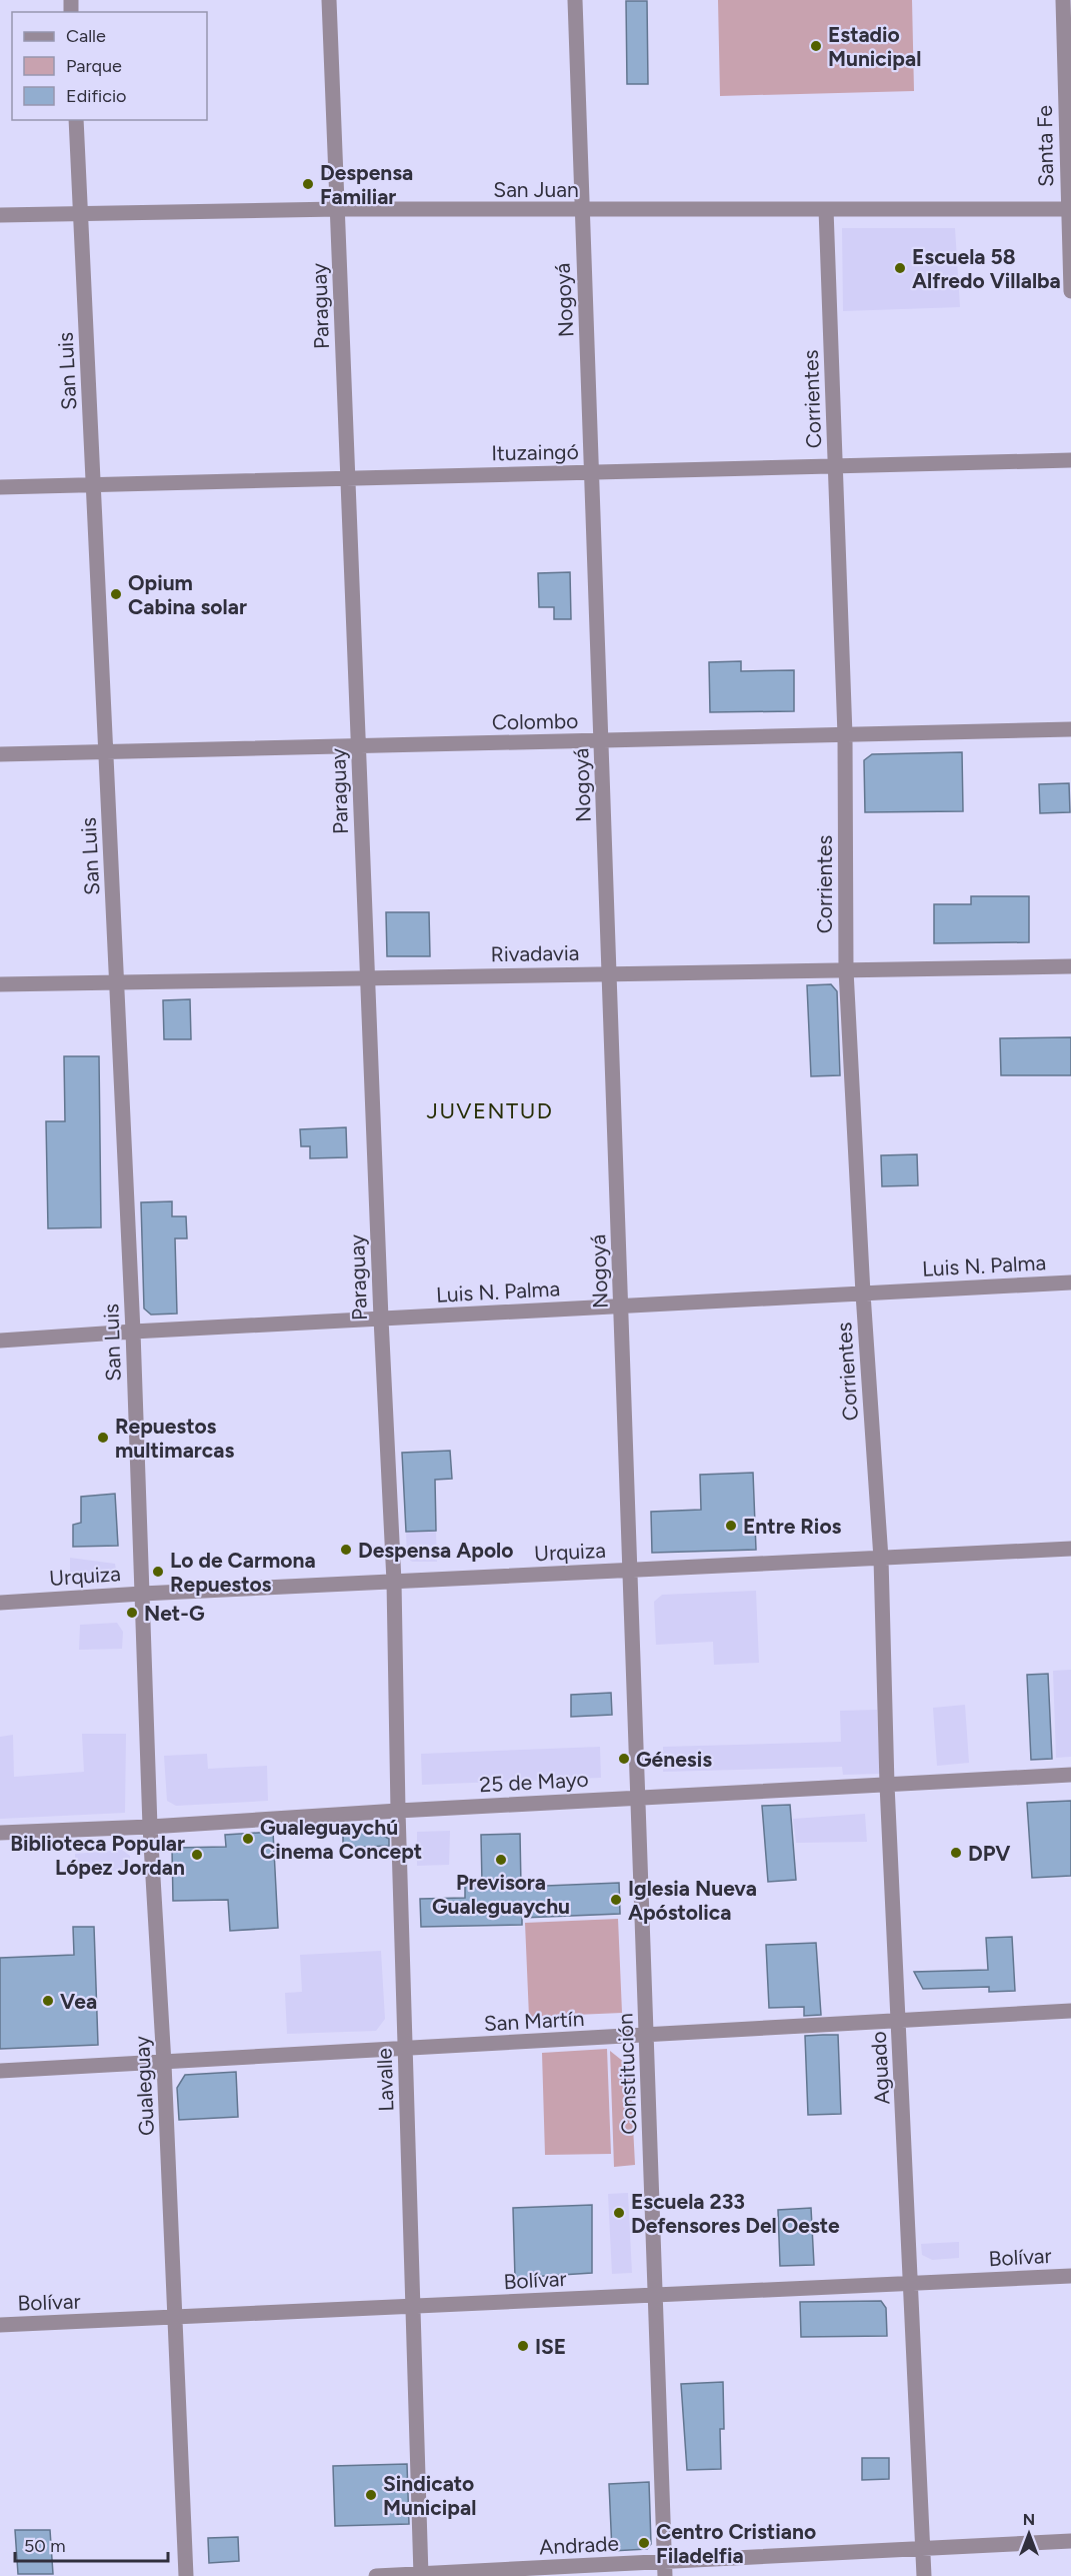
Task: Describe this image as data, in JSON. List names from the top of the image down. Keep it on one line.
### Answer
{"streets":{"street":["Santa Fe","San Juan","Nogoyá","Paraguay","San Luis","Corrientes","Ituzaingó","Colombo","Rivadavia","Luis N. Palma","Urquiza","25 de Mayo","San Martín","Aguado","Constitución","Lavalle","Gualeguay","Bolívar","Andrade"]},"crossings":[["Santa Fe","San Juan"],["San Juan","Nogoyá"],["San Juan","Paraguay"],["San Juan","San Luis"],["San Juan","Corrientes"],["Nogoyá","Ituzaingó"],["Nogoyá","Colombo"],["Nogoyá","Rivadavia"],["Nogoyá","Luis N. Palma"],["Nogoyá","Urquiza"],["Nogoyá","Constitución"],["Paraguay","Ituzaingó"],["Paraguay","Colombo"],["Paraguay","Rivadavia"],["Paraguay","Luis N. Palma"],["Paraguay","Urquiza"],["Paraguay","Lavalle"],["San Luis","Ituzaingó"],["San Luis","Colombo"],["San Luis","Rivadavia"],["San Luis","Luis N. Palma"],["San Luis","Urquiza"],["San Luis","Gualeguay"],["Corrientes","Ituzaingó"],["Corrientes","Colombo"],["Corrientes","Rivadavia"],["Corrientes","Luis N. Palma"],["Corrientes","Urquiza"],["Corrientes","Aguado"],["Urquiza","Aguado"],["Urquiza","Constitución"],["Urquiza","Lavalle"],["Urquiza","Gualeguay"],["25 de Mayo","Aguado"],["25 de Mayo","Constitución"],["25 de Mayo","Lavalle"],["25 de Mayo","Gualeguay"],["San Martín","Aguado"],["San Martín","Constitución"],["San Martín","Lavalle"],["San Martín","Gualeguay"],["Aguado","Bolívar"],["Aguado","Andrade"],["Constitución","Bolívar"],["Constitución","Andrade"],["Lavalle","Bolívar"],["Lavalle","Andrade"],["Gualeguay","Bolívar"]],"districts":["JUVENTUD"],"places":["Estadio Municipal","Despensa Familiar","Escuela 58 Alfredo Villalba","Opium Cabina solar","Repuestos multimarcas","Entre Rios","Despensa Apolo","Lo de Carmona Repuestos","Net-G","Génesis","Gualeguaychú Cinema Concept","DPV","Biblioteca Popular López Jordan","Previsora Gualeguaychu","Iglesia Nueva Apóstolica","Vea","Escuela 233 Defensores Del Oeste","ISE","Sindicato Municipal","Centro Cristiano Filadelfia"],"legend":["Calle","Parque","Edificio"],"scale_bar":"50 m","north":"top"}
